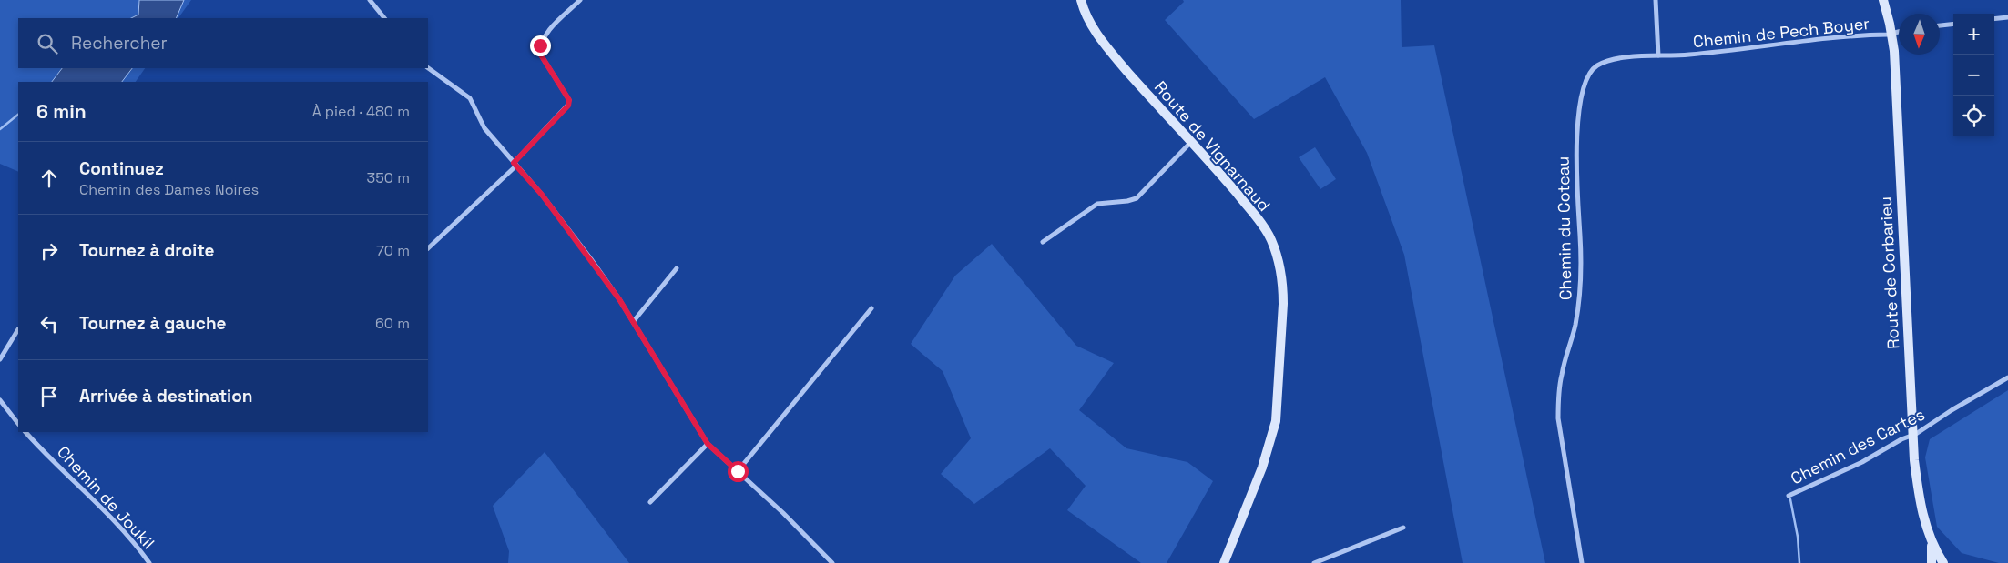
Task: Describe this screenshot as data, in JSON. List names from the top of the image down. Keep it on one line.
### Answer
{"streets":{"street":["Chemin de Pech Boyer","Route de Vignarnaud","Chemin du Coteau","Route de Corbarieu","Chemin des Cartes","Chemin de Joukil"]},"crossings":[["Chemin de Pech Boyer","Chemin du Coteau"],["Chemin de Pech Boyer","Route de Corbarieu"],["Route de Corbarieu","Chemin des Cartes"]],"north":"bottom","page":{"map_buttons":["+","−"],"search":"Rechercher","heading":["6 min","À pied · 480 m"],"list":[["Continuez","Chemin des Dames Noires","350 m"],["Tournez à droite","70 m"],["Tournez à gauche","60 m"],"Arrivée à destination"]}}
